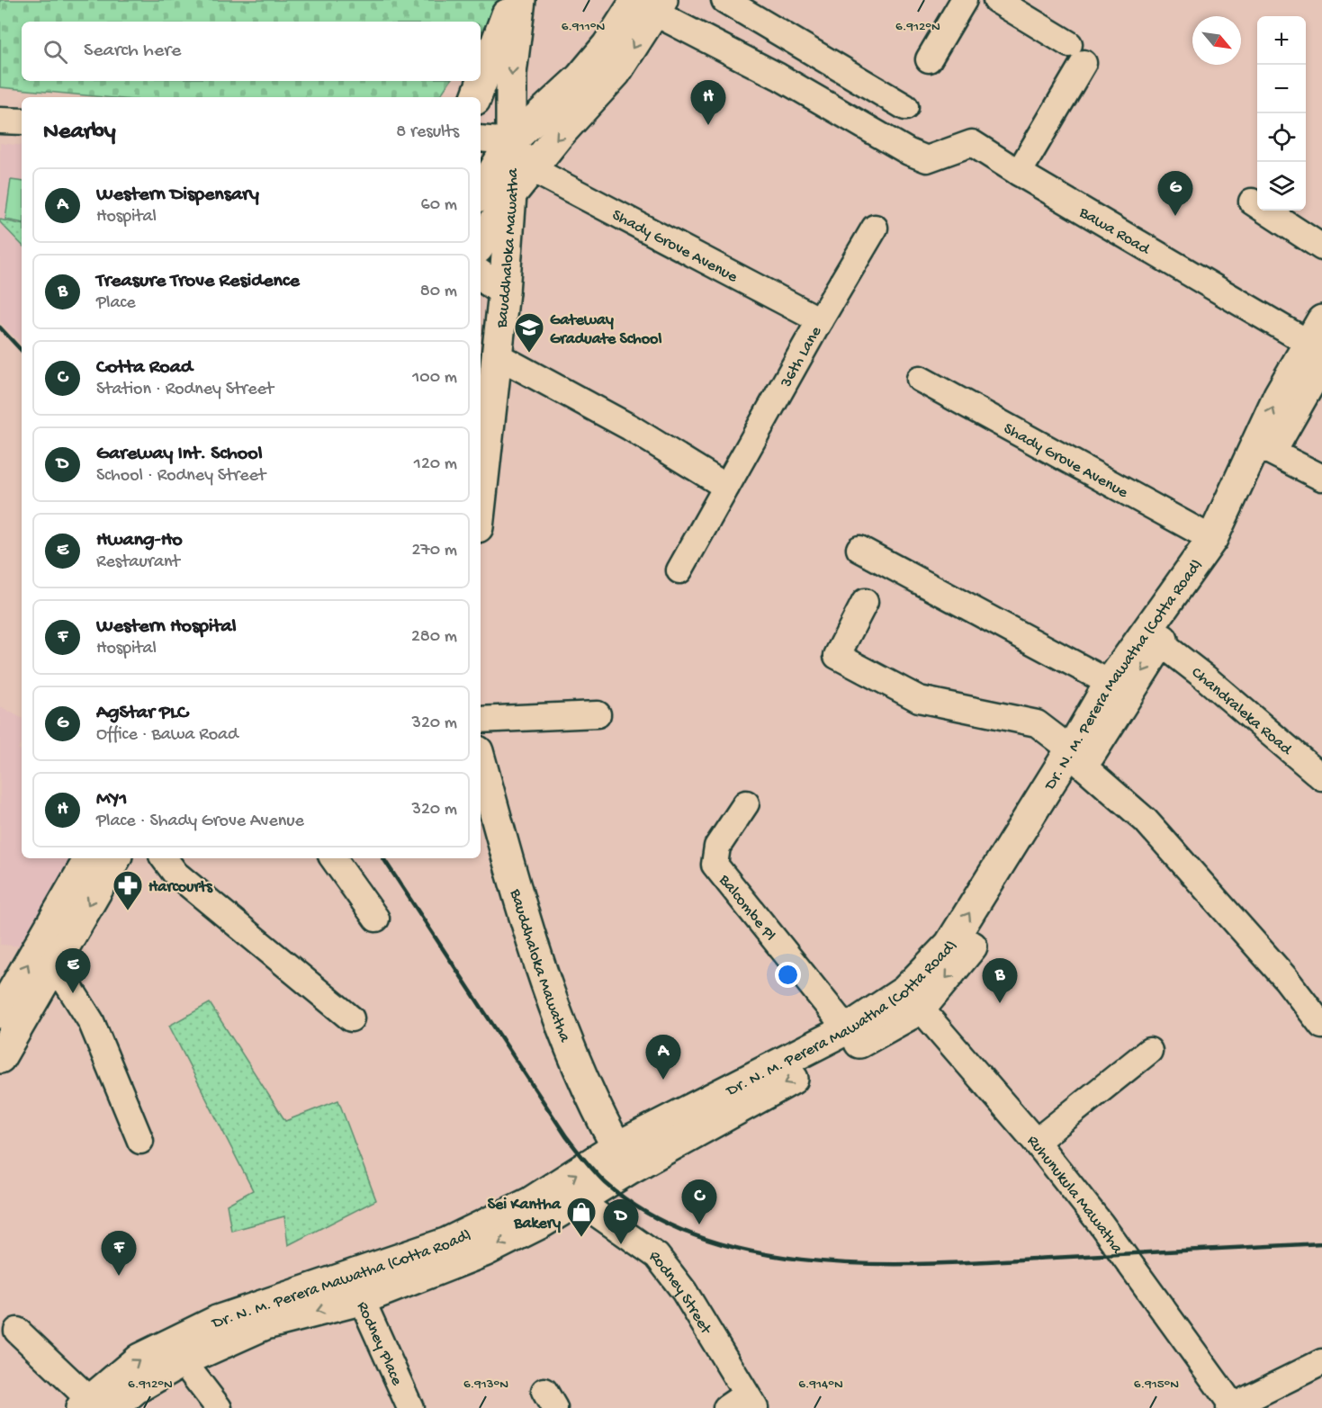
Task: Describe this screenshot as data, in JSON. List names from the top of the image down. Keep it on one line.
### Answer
{"streets":{"main road":["Bauddhaloka Mawatha","Dr. N. M. Perera Mawatha (Cotta Road)"],"street":["Bawa Road","Shady Grove Avenue","36th Lane","Chandraleka Road","Balcombe Pl","Ruhunukula Mawatha","Rodney Street","Rodney Place"]},"crossings":[["Bawa Road","Dr. N. M. Perera Mawatha (Cotta Road)"],["Shady Grove Avenue","36th Lane"],["Shady Grove Avenue","Dr. N. M. Perera Mawatha (Cotta Road)"],["Bauddhaloka Mawatha","Dr. N. M. Perera Mawatha (Cotta Road)"],["Dr. N. M. Perera Mawatha (Cotta Road)","Chandraleka Road"],["Dr. N. M. Perera Mawatha (Cotta Road)","Balcombe Pl"],["Dr. N. M. Perera Mawatha (Cotta Road)","Ruhunukula Mawatha"],["Dr. N. M. Perera Mawatha (Cotta Road)","Rodney Street"],["Dr. N. M. Perera Mawatha (Cotta Road)","Rodney Place"]],"places":{"school or university":["Gateway Graduate School"],"pharmacy":["Harcourts"],"shop":["Sei Kantha Bakery"]},"north":"bottom right","page":{"map_buttons":["+","−"],"search":"Search here","pins":["H","G","E","B","A","C","D","F"],"heading":["Nearby","8 results"],"list":[{"mark":"A","name":"Western Dispensary","note":"Hospital","value":"60 m"},{"mark":"B","name":"Treasure Trove Residence","note":"Place","value":"80 m"},{"mark":"C","name":"Cotta Road","note":"Station · Rodney Street","value":"100 m"},{"mark":"D","name":"Gareway Int. School","note":"School · Rodney Street","value":"120 m"},{"mark":"E","name":"Hwang-Ho","note":"Restaurant","value":"270 m"},{"mark":"F","name":"Western Hospital","note":"Hospital","value":"280 m"},{"mark":"G","name":"AgStar PLC","note":"Office · Bawa Road","value":"320 m"},{"mark":"H","name":"MY1","note":"Place · Shady Grove Avenue","value":"320 m"}]},"coordinates":["6.911°N","6.912°N","6.913°N","6.914°N","6.915°N"]}
